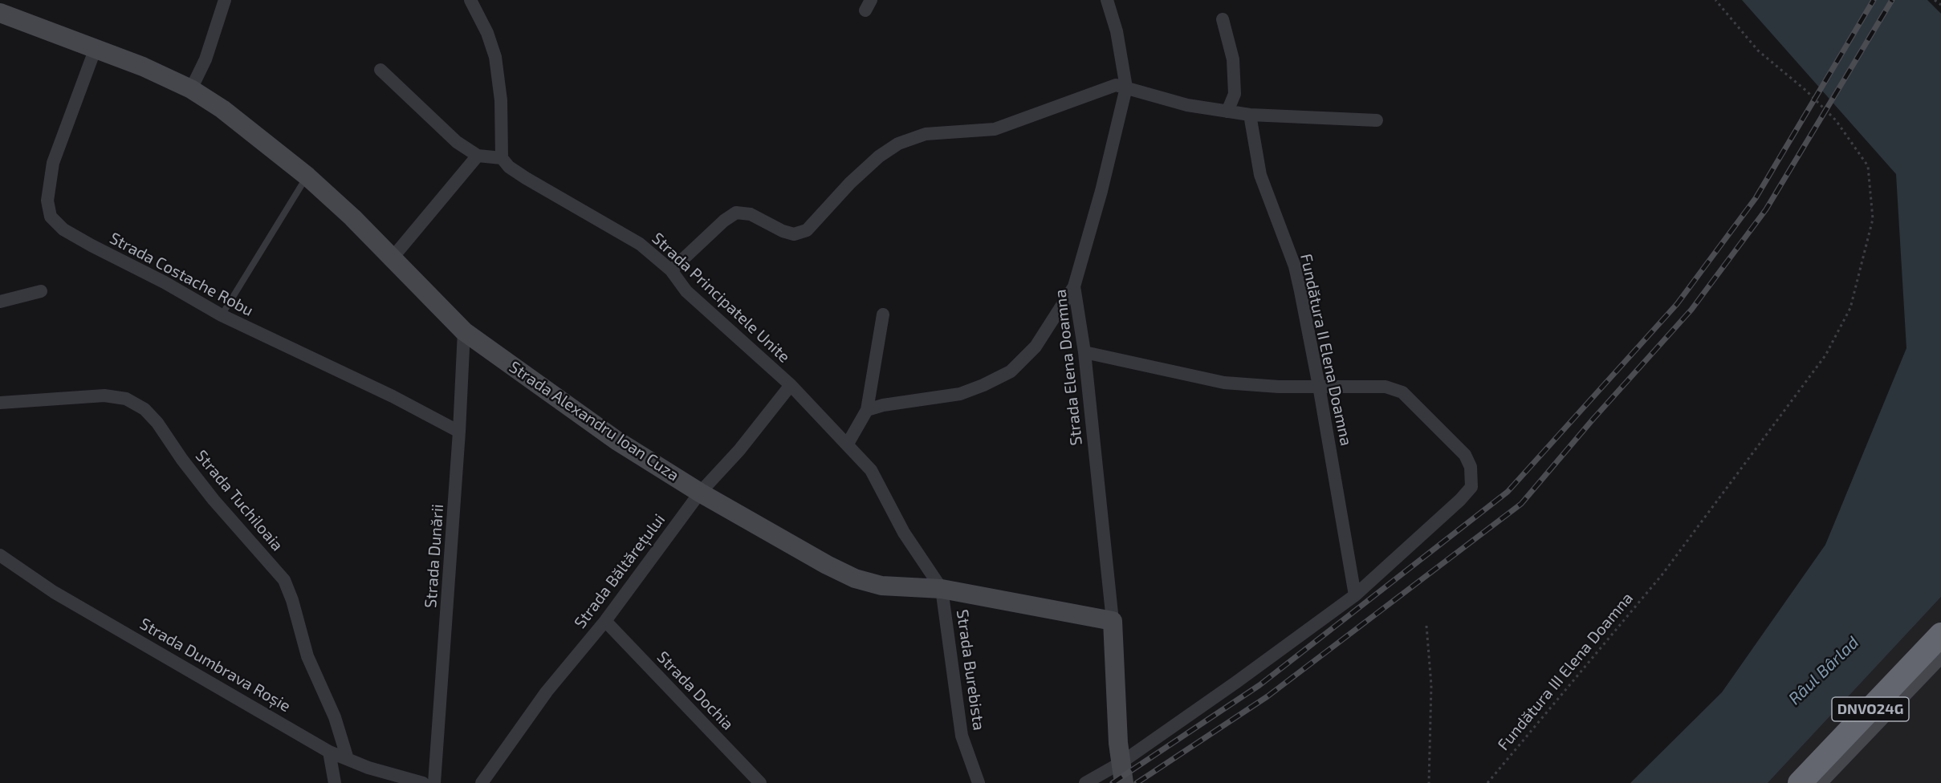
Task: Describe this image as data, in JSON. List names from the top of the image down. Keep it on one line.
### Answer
{"streets":{"highway":["DNVO24G"],"street":["Strada Costache Robu","Strada Principatele Unite","Fundătura II Elena Doamna","Strada Elena Doamna","Strada Alexandru Ioan Cuza","Strada Tuchiloaia","Strada Dunării","Strada Băltărețului","Strada Dumbrava Roșie","Strada Burebista","Strada Dochia"],"path":["Fundătura III Elena Doamna"]},"crossings":[["Strada Costache Robu","Strada Alexandru Ioan Cuza"],["Strada Costache Robu","Strada Dunării"],["Strada Principatele Unite","Strada Alexandru Ioan Cuza"],["Strada Principatele Unite","Strada Băltărețului"],["Strada Principatele Unite","Strada Burebista"],["Strada Elena Doamna","Strada Alexandru Ioan Cuza"],["Strada Alexandru Ioan Cuza","Strada Dunării"],["Strada Alexandru Ioan Cuza","Strada Băltărețului"],["Strada Alexandru Ioan Cuza","Strada Burebista"],["Strada Tuchiloaia","Strada Dumbrava Roșie"],["Strada Băltărețului","Strada Dochia"]],"water":["Râul Bârlad"]}
